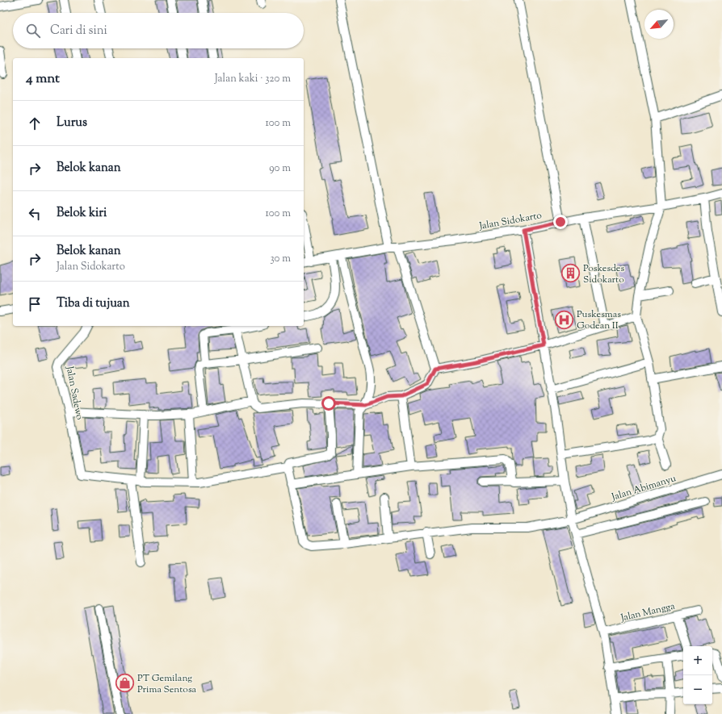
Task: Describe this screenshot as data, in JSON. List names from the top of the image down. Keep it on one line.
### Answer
{"streets":{"street":["Jalan Sidokarto","Jalan Sadewo","Jalan Abimanyu","Jalan Mangga"]},"places":{"building":["Poskesdes Sidokarto"],"hospital":["Puskesmas Godean II"],"shop":["PT Gemilang Prima Sentosa"]},"north":"bottom left","page":{"search":"Cari di sini","heading":["4 mnt","Jalan kaki · 320 m"],"list":[["Lurus","100 m"],["Belok kanan","90 m"],["Belok kiri","100 m"],["Belok kanan","Jalan Sidokarto","30 m"],"Tiba di tujuan"],"map_buttons":["+","−"]}}
